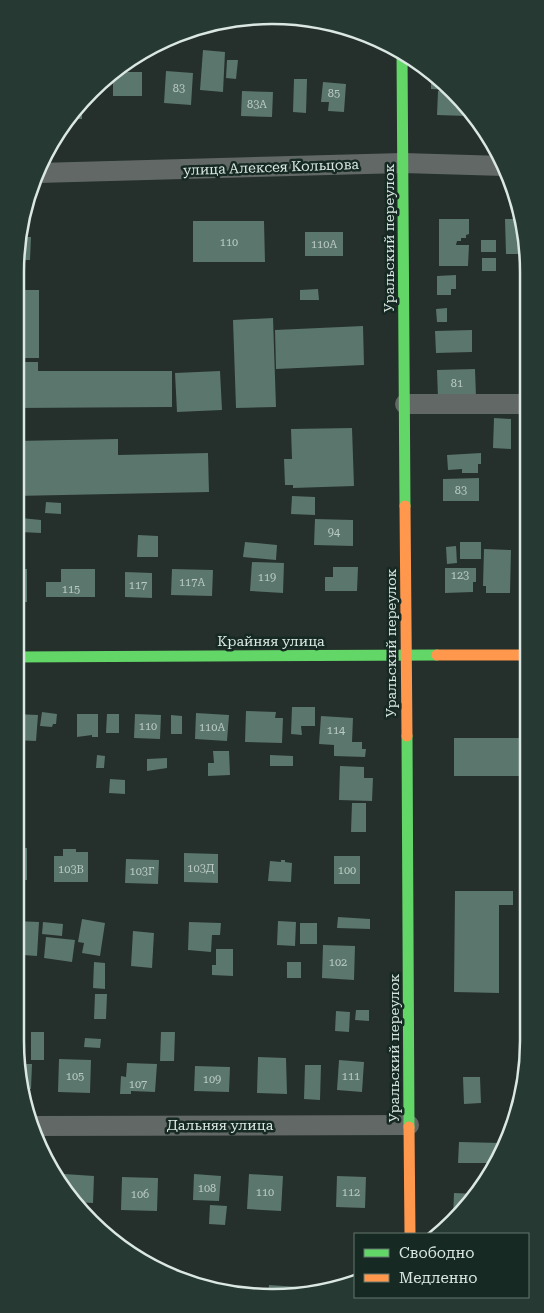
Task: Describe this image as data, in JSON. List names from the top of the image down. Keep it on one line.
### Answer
{"streets":{"street":["улица Алексея Кольцова","Уральский переулок","Крайняя улица","Дальняя улица"]},"crossings":[["улица Алексея Кольцова","Уральский переулок"],["Уральский переулок","Крайняя улица"],["Уральский переулок","Дальняя улица"]],"house_numbers":["83","85","83А","110","110А","81","83","94","123","119","117А","117","115","110","110А","114","103Д","103В","100","103Г","102","105","111","109","107","108","110","112","106"],"legend":["Свободно","Медленно"]}
